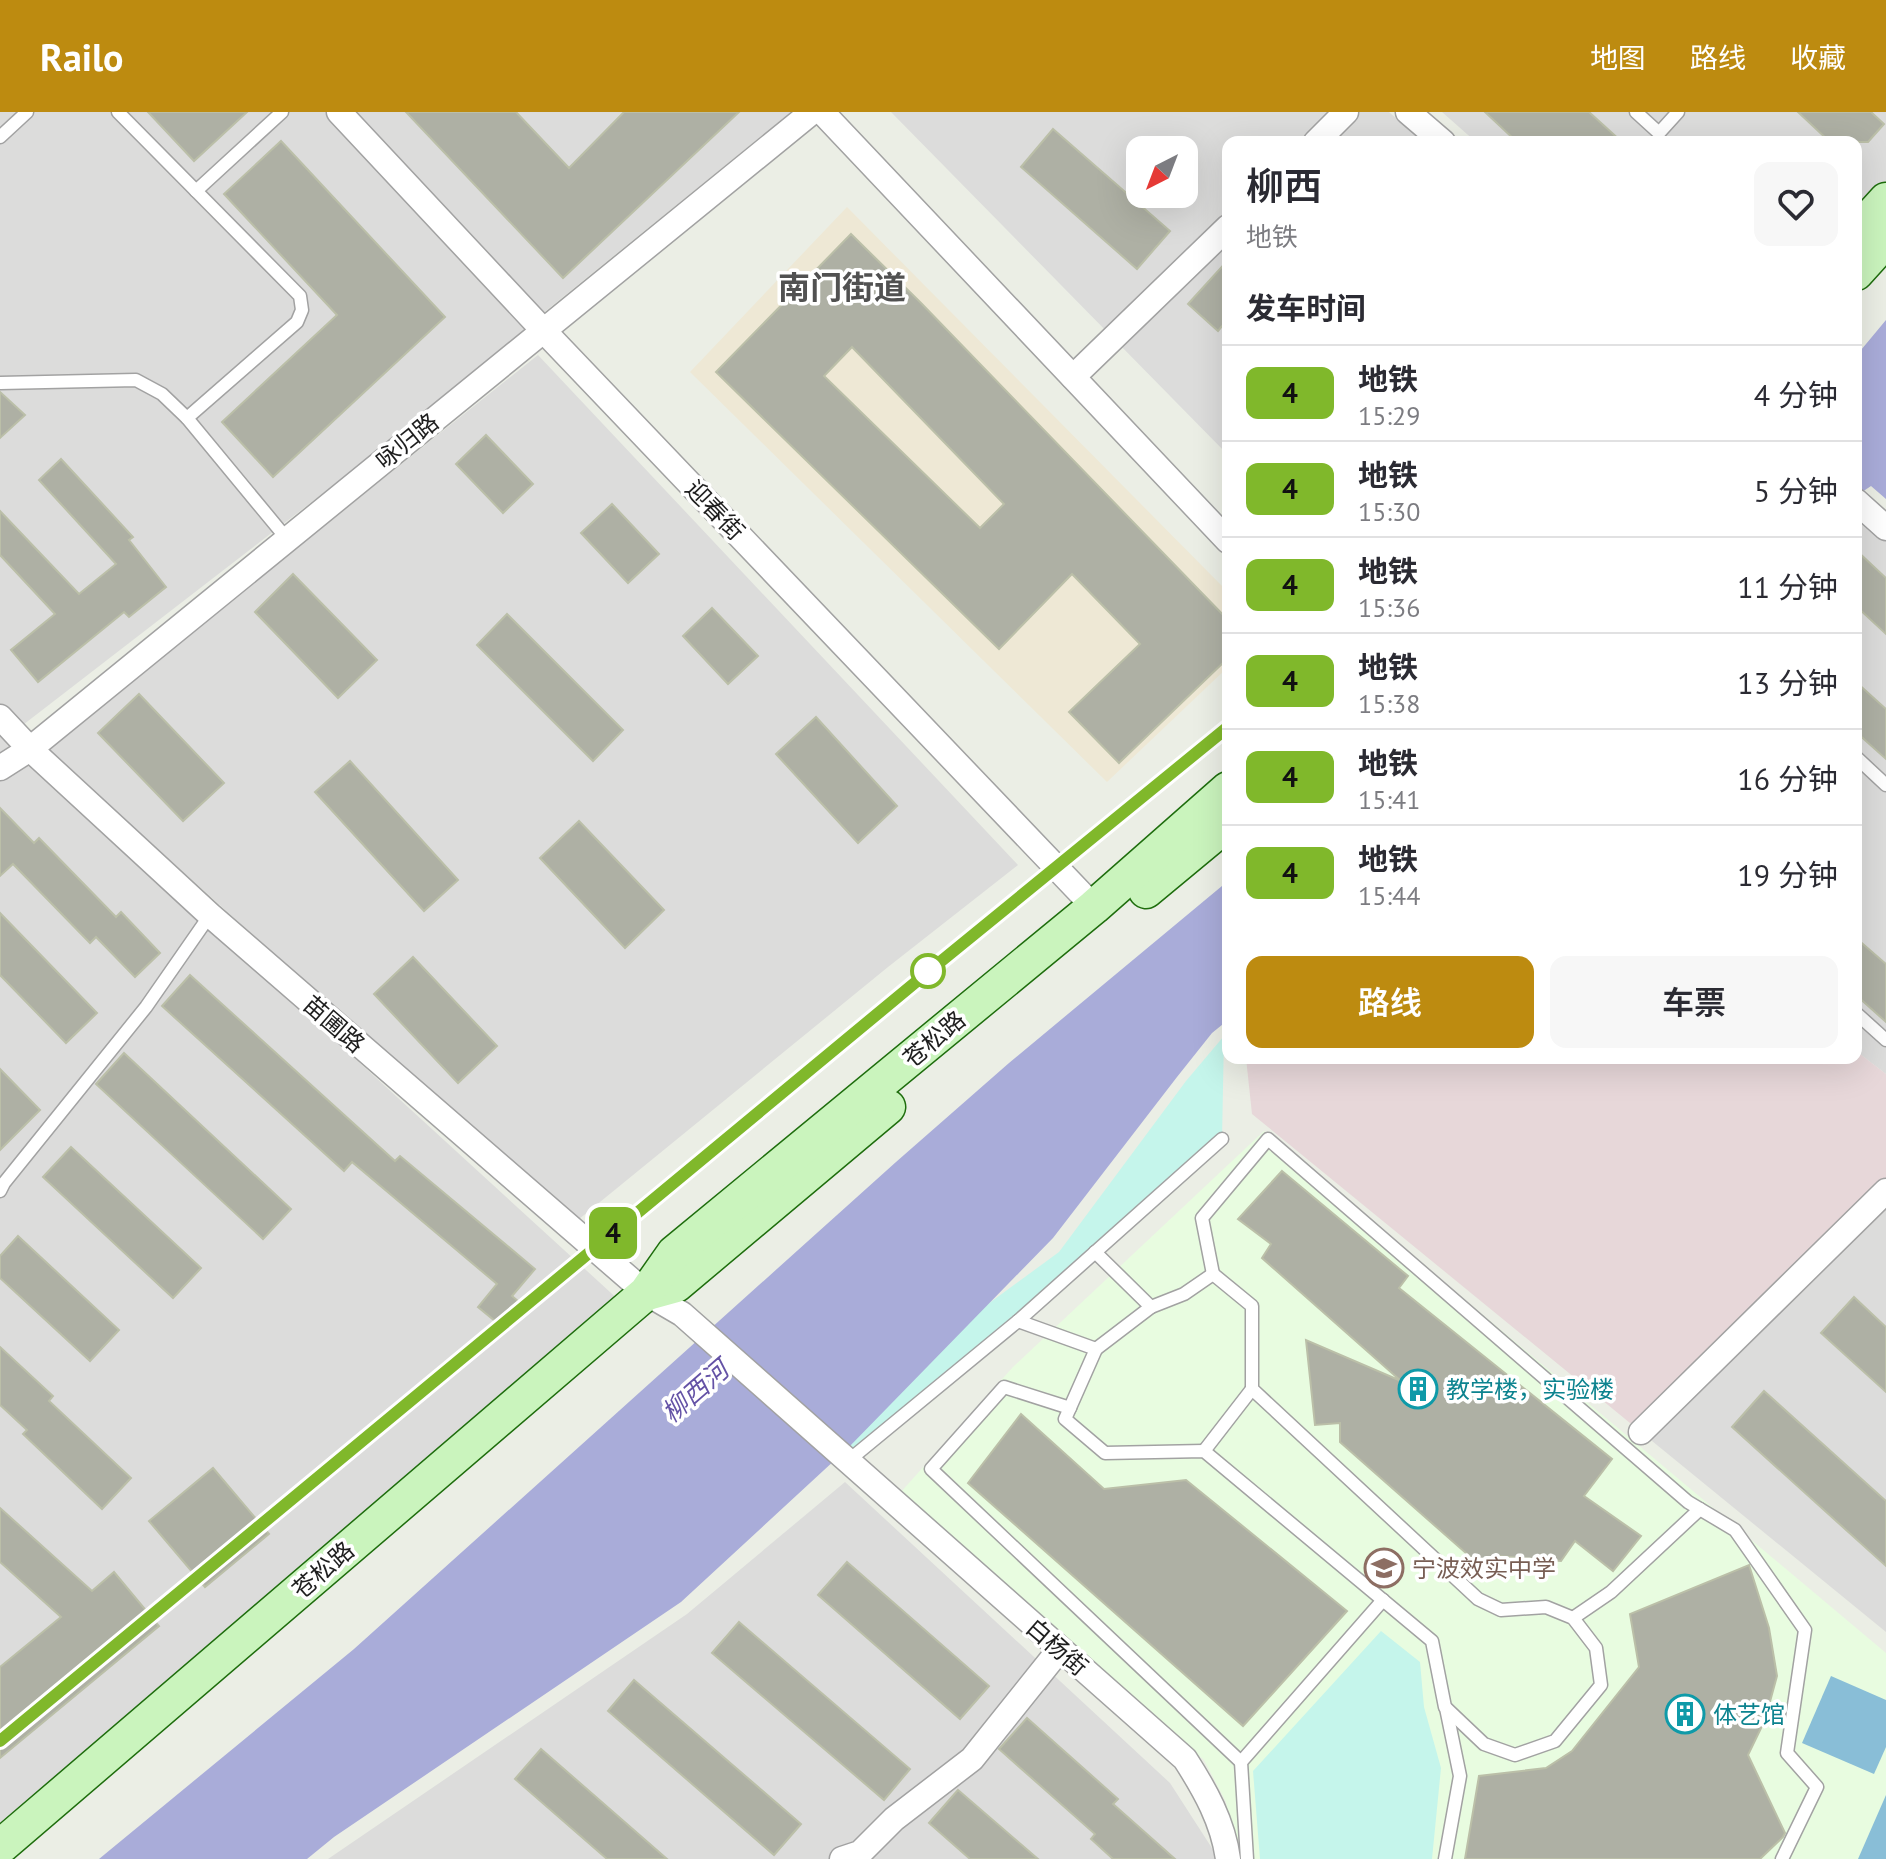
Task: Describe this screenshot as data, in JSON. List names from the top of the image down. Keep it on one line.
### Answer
{"streets":{"main road":["苍松路"],"street":["咏归路","迎春街","苗圃路","白杨街"]},"crossings":[["咏归路","迎春街"],["咏归路","苗圃路"],["迎春街","苍松路"],["苗圃路","苍松路"],["苗圃路","白杨街"]],"districts":["南门街道"],"water":["柳西河"],"places":{"building":["教学楼，实验楼","体艺馆"],"school or university":["宁波效实中学"]},"lines":["metro line 4"],"north":"bottom left","page":{"header":"Railo","nav":["地图","路线","收藏"],"on_map":"4","heading":[["柳西","地铁"],"发车时间"],"list":[{"mark":"4","name":"地铁","note":"15:29","value":"4 分钟"},{"mark":"4","name":"地铁","note":"15:30","value":"5 分钟"},{"mark":"4","name":"地铁","note":"15:36","value":"11 分钟"},{"mark":"4","name":"地铁","note":"15:38","value":"13 分钟"},{"mark":"4","name":"地铁","note":"15:41","value":"16 分钟"},{"mark":"4","name":"地铁","note":"15:44","value":"19 分钟"}],"buttons":["路线","车票"]}}
